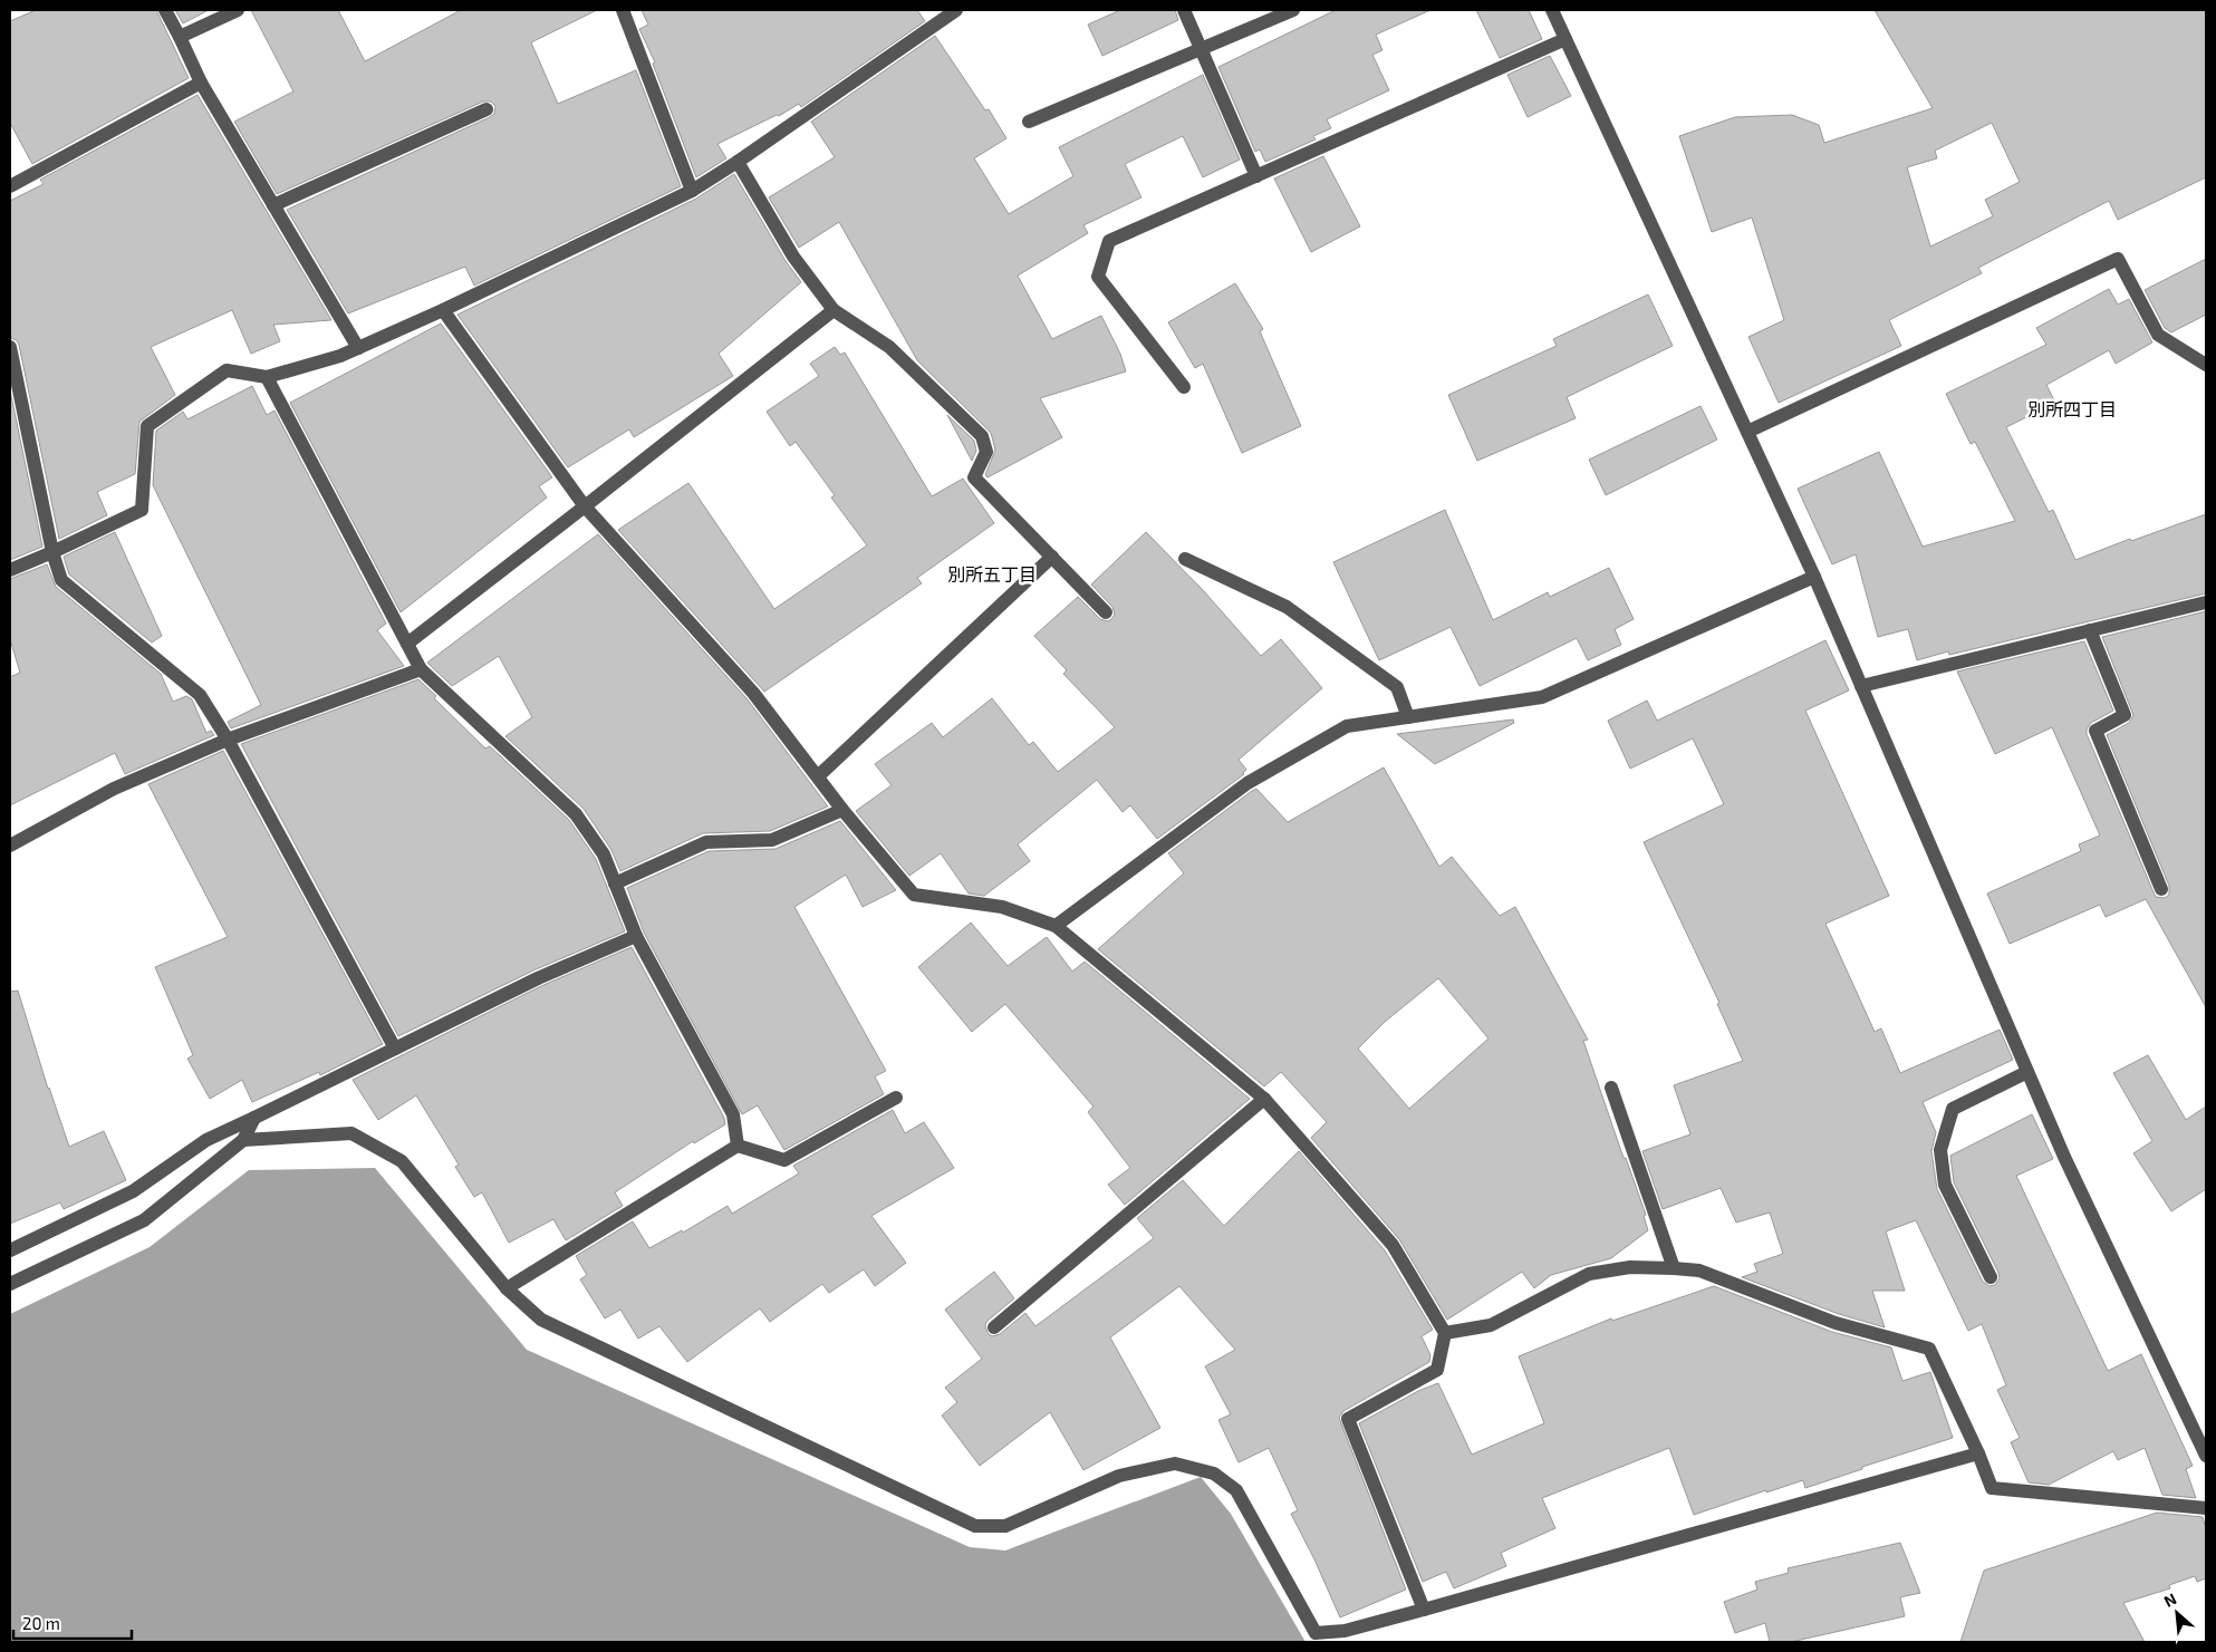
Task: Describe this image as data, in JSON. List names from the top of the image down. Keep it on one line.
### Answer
{"districts":["別所四丁目","別所五丁目"],"scale_bar":"20 m","north":"top left"}
